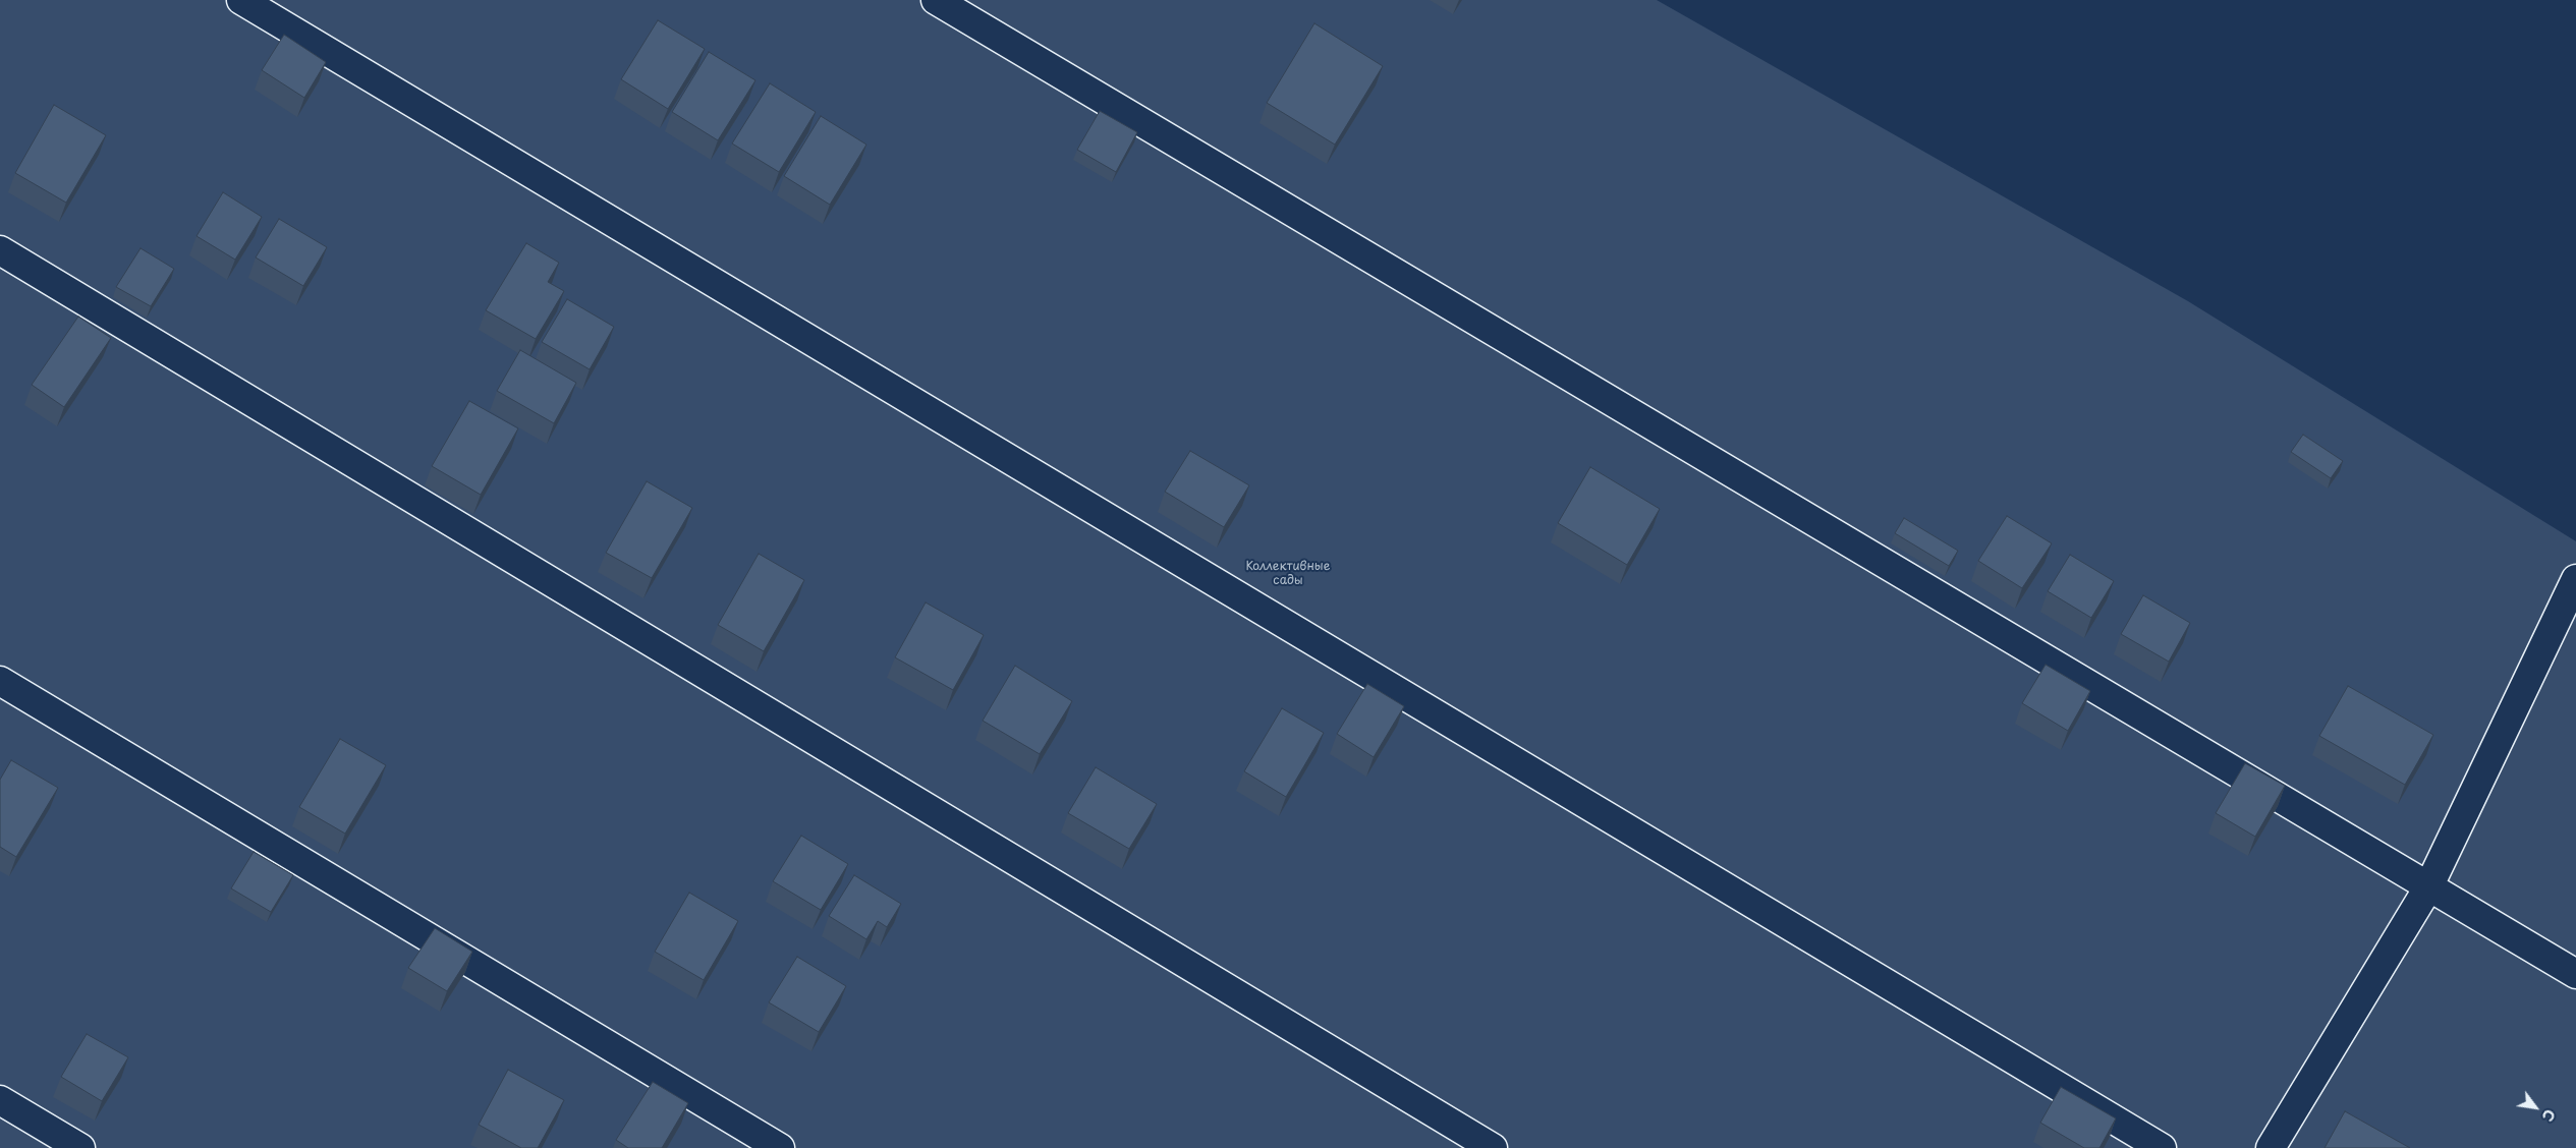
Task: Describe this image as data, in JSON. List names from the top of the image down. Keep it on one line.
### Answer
{"parks":["Коллективные сады"],"north":"bottom right"}
